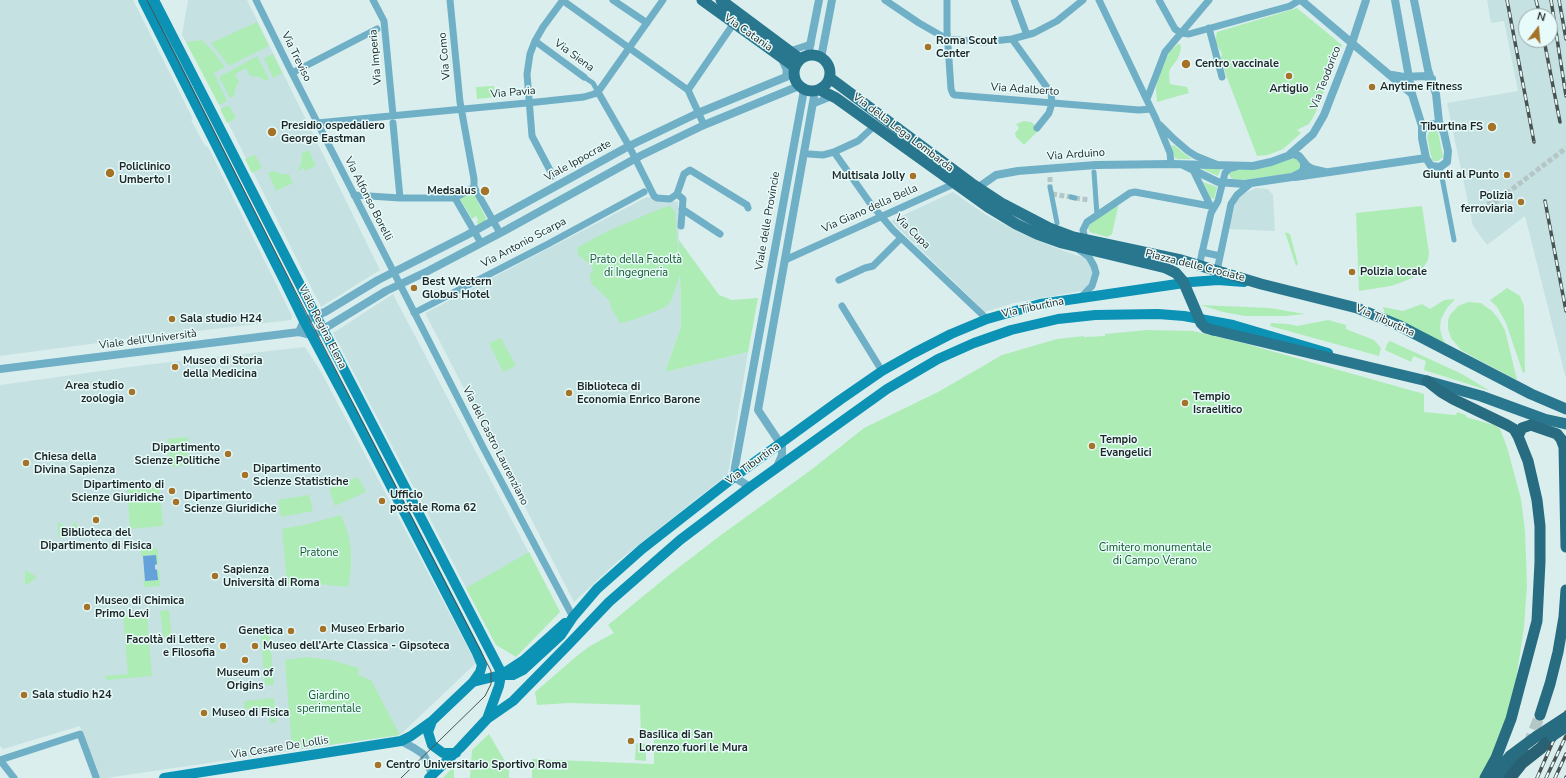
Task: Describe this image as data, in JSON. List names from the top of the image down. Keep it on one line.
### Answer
{"streets":{"main road":["Via Catania","Via della Lega Lombarda","Piazza delle Crociate","Via Tiburtina","Viale Regina Elena","Via Cesare De Lollis"],"street":["Via Como","Via Siena","Via Treviso","Via Imperia","Via Teodorico","Via Adalberto","Via Pavia","Via Arduino","Viale Ippocrate","Via Alfonso Borelli","Via Giano della Bella","Viale delle Provincie","Via Cupa","Via Antonio Scarpa","Viale dell'Università","Via del Castro Laurenziano"]},"crossings":[["Via Catania","Via della Lega Lombarda"],["Via Catania","Viale Ippocrate"],["Via Catania","Viale delle Provincie"],["Via Como","Via Pavia"],["Via Siena","Via Pavia"],["Via Treviso","Via Pavia"],["Via Treviso","Via Alfonso Borelli"],["Via Imperia","Via Pavia"],["Via Teodorico","Via Arduino"],["Via Pavia","Via Alfonso Borelli"],["Via della Lega Lombarda","Via Arduino"],["Via della Lega Lombarda","Viale Ippocrate"],["Via della Lega Lombarda","Via Giano della Bella"],["Via della Lega Lombarda","Viale delle Provincie"],["Via della Lega Lombarda","Piazza delle Crociate"],["Via della Lega Lombarda","Via Tiburtina"],["Viale Ippocrate","Via Alfonso Borelli"],["Viale Ippocrate","Viale delle Provincie"],["Viale Ippocrate","Viale Regina Elena"],["Via Alfonso Borelli","Via del Castro Laurenziano"],["Via Giano della Bella","Via Cupa"],["Viale delle Provincie","Via Tiburtina"],["Via Cupa","Via Tiburtina"],["Via Antonio Scarpa","Via del Castro Laurenziano"],["Piazza delle Crociate","Via Tiburtina"],["Via Tiburtina","Viale Regina Elena"],["Via Tiburtina","Via del Castro Laurenziano"],["Viale Regina Elena","Viale dell'Università"]],"parks":["Prato della Facoltà di Ingegneria","Cimitero monumentale di Campo Verano","Pratone","Giardino sperimentale"],"places":["Roma Scout Center","Centro vaccinale","Artiglio","Anytime Fitness","Tiburtina FS","Presidio ospedaliero George Eastman","Policlinico Umberto I","Giunti al Punto","Multisala Jolly","Medsalus","Polizia ferroviaria","Polizia locale","Best Western Globus Hotel","Sala studio H24","Museo di Storia della Medicina","Area studio zoologia","Biblioteca di Economia Enrico Barone","Tempio Israelitico","Tempio Evangelici","Dipartimento Scienze Politiche","Chiesa della Divina Sapienza","Dipartimento Scienze Statistiche","Dipartimento di Scienze Giuridiche","Ufficio postale Roma 62","Dipartimento Scienze Giuridiche","Biblioteca del Dipartimento di Fisica","Sapienza Università di Roma","Museo di Chimica Primo Levi","Museo Erbario","Genetica","Facoltà di Lettere e Filosofia","Museo dell’Arte Classica - Gipsoteca","Museum of Origins","Sala studio h24","Museo di Fisica","Basilica di San Lorenzo fuori le Mura","Centro Universitario Sportivo Roma"],"north":"top"}
